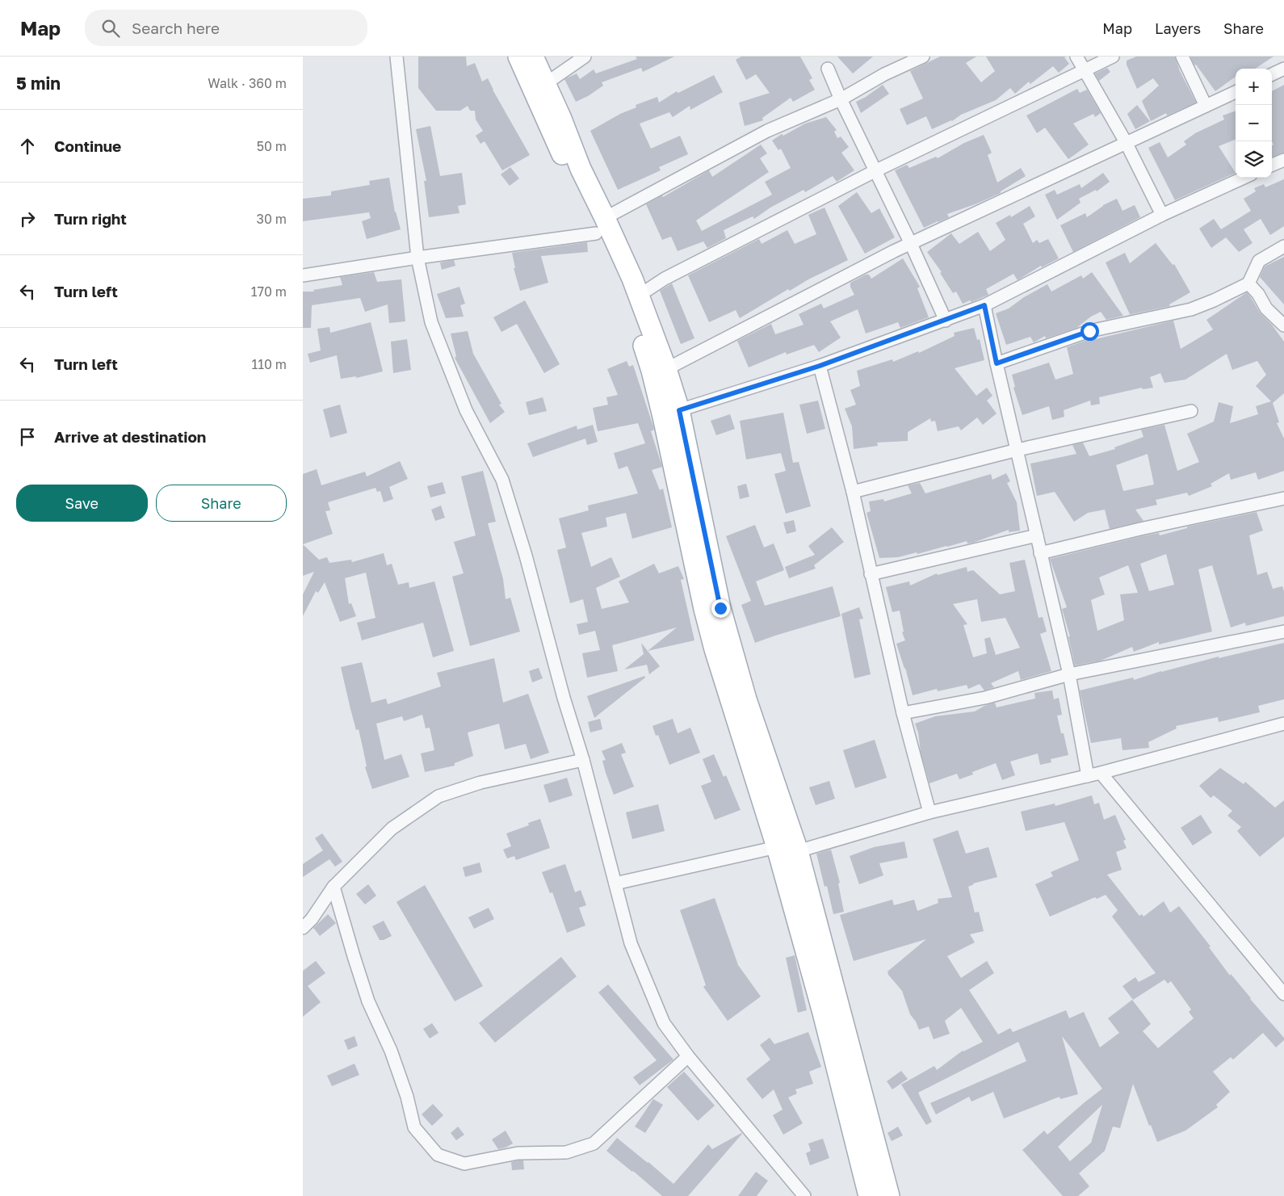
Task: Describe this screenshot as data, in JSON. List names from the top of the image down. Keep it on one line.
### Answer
{"page":{"header":"Map","search":"Search here","nav":["Map","Layers","Share"],"heading":["5 min","Walk · 360 m"],"map_buttons":["+","−"],"list":[["Continue","50 m"],["Turn right","30 m"],["Turn left","170 m"],["Turn left","110 m"],"Arrive at destination"],"buttons":["Save","Share"]}}
